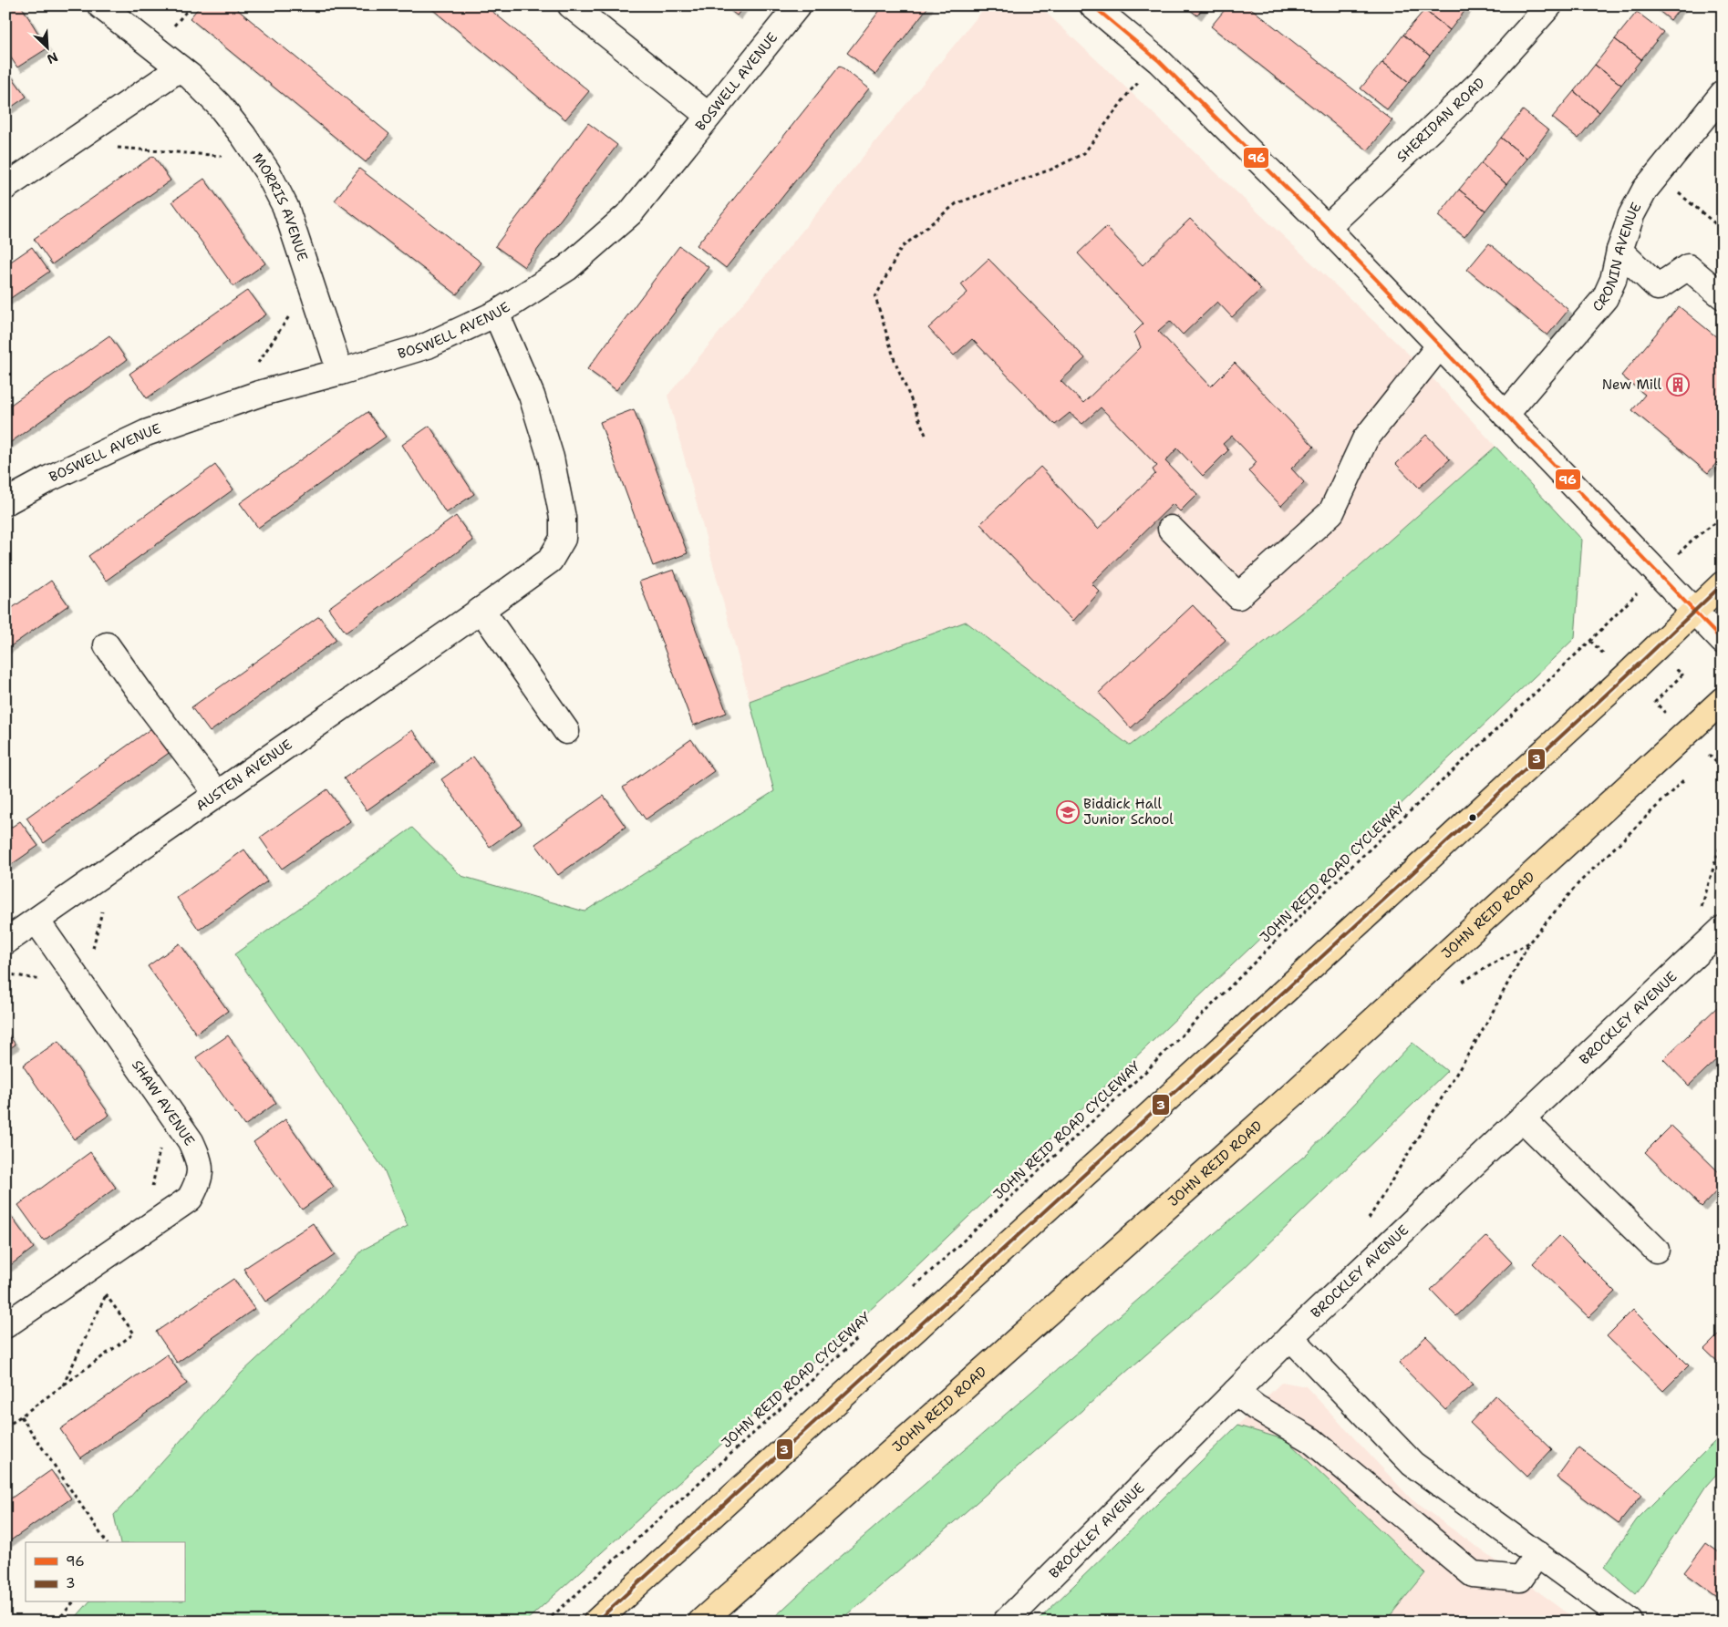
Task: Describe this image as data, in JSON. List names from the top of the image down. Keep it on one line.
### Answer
{"streets":{"highway":["JOHN REID ROAD"],"street":["BOSWELL AVENUE","SHERIDAN ROAD","MORRIS AVENUE","CRONIN AVENUE","AUSTEN AVENUE","BROCKLEY AVENUE","SHAW AVENUE"],"path":["JOHN REID ROAD CYCLEWAY"]},"crossings":[["BOSWELL AVENUE","MORRIS AVENUE"],["BOSWELL AVENUE","AUSTEN AVENUE"],["AUSTEN AVENUE","SHAW AVENUE"]],"places":{"building":["New Mill"],"school or university":["Biddick Hall Junior School"]},"lines":["transit line 96","transit line 3"],"legend":["96","3"],"north":"bottom right"}
